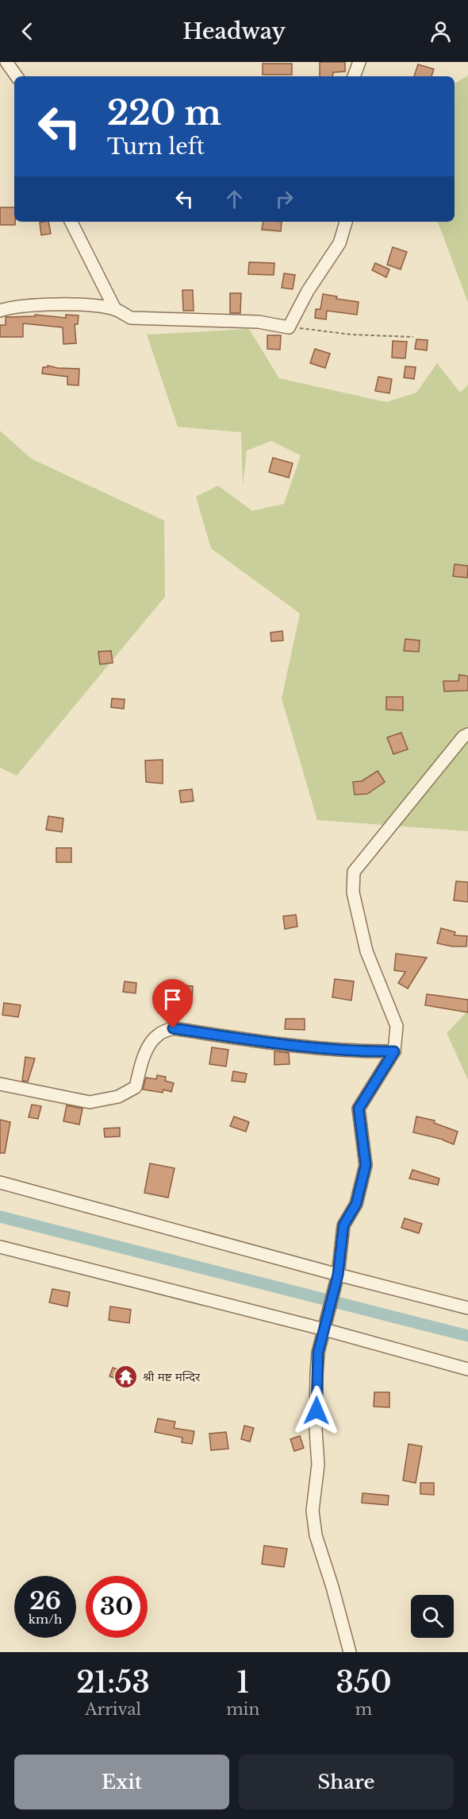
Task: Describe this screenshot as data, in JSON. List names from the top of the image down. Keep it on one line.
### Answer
{"places":{"temple":["श्री मष्ट मन्दिर"]},"page":{"header":"Headway","turn":["220 m","Turn left"],"speed":"26 km/h","limit":"30","eta":["21:53","Arrival","1","min","350","m"],"buttons":["Exit","Share"]}}
